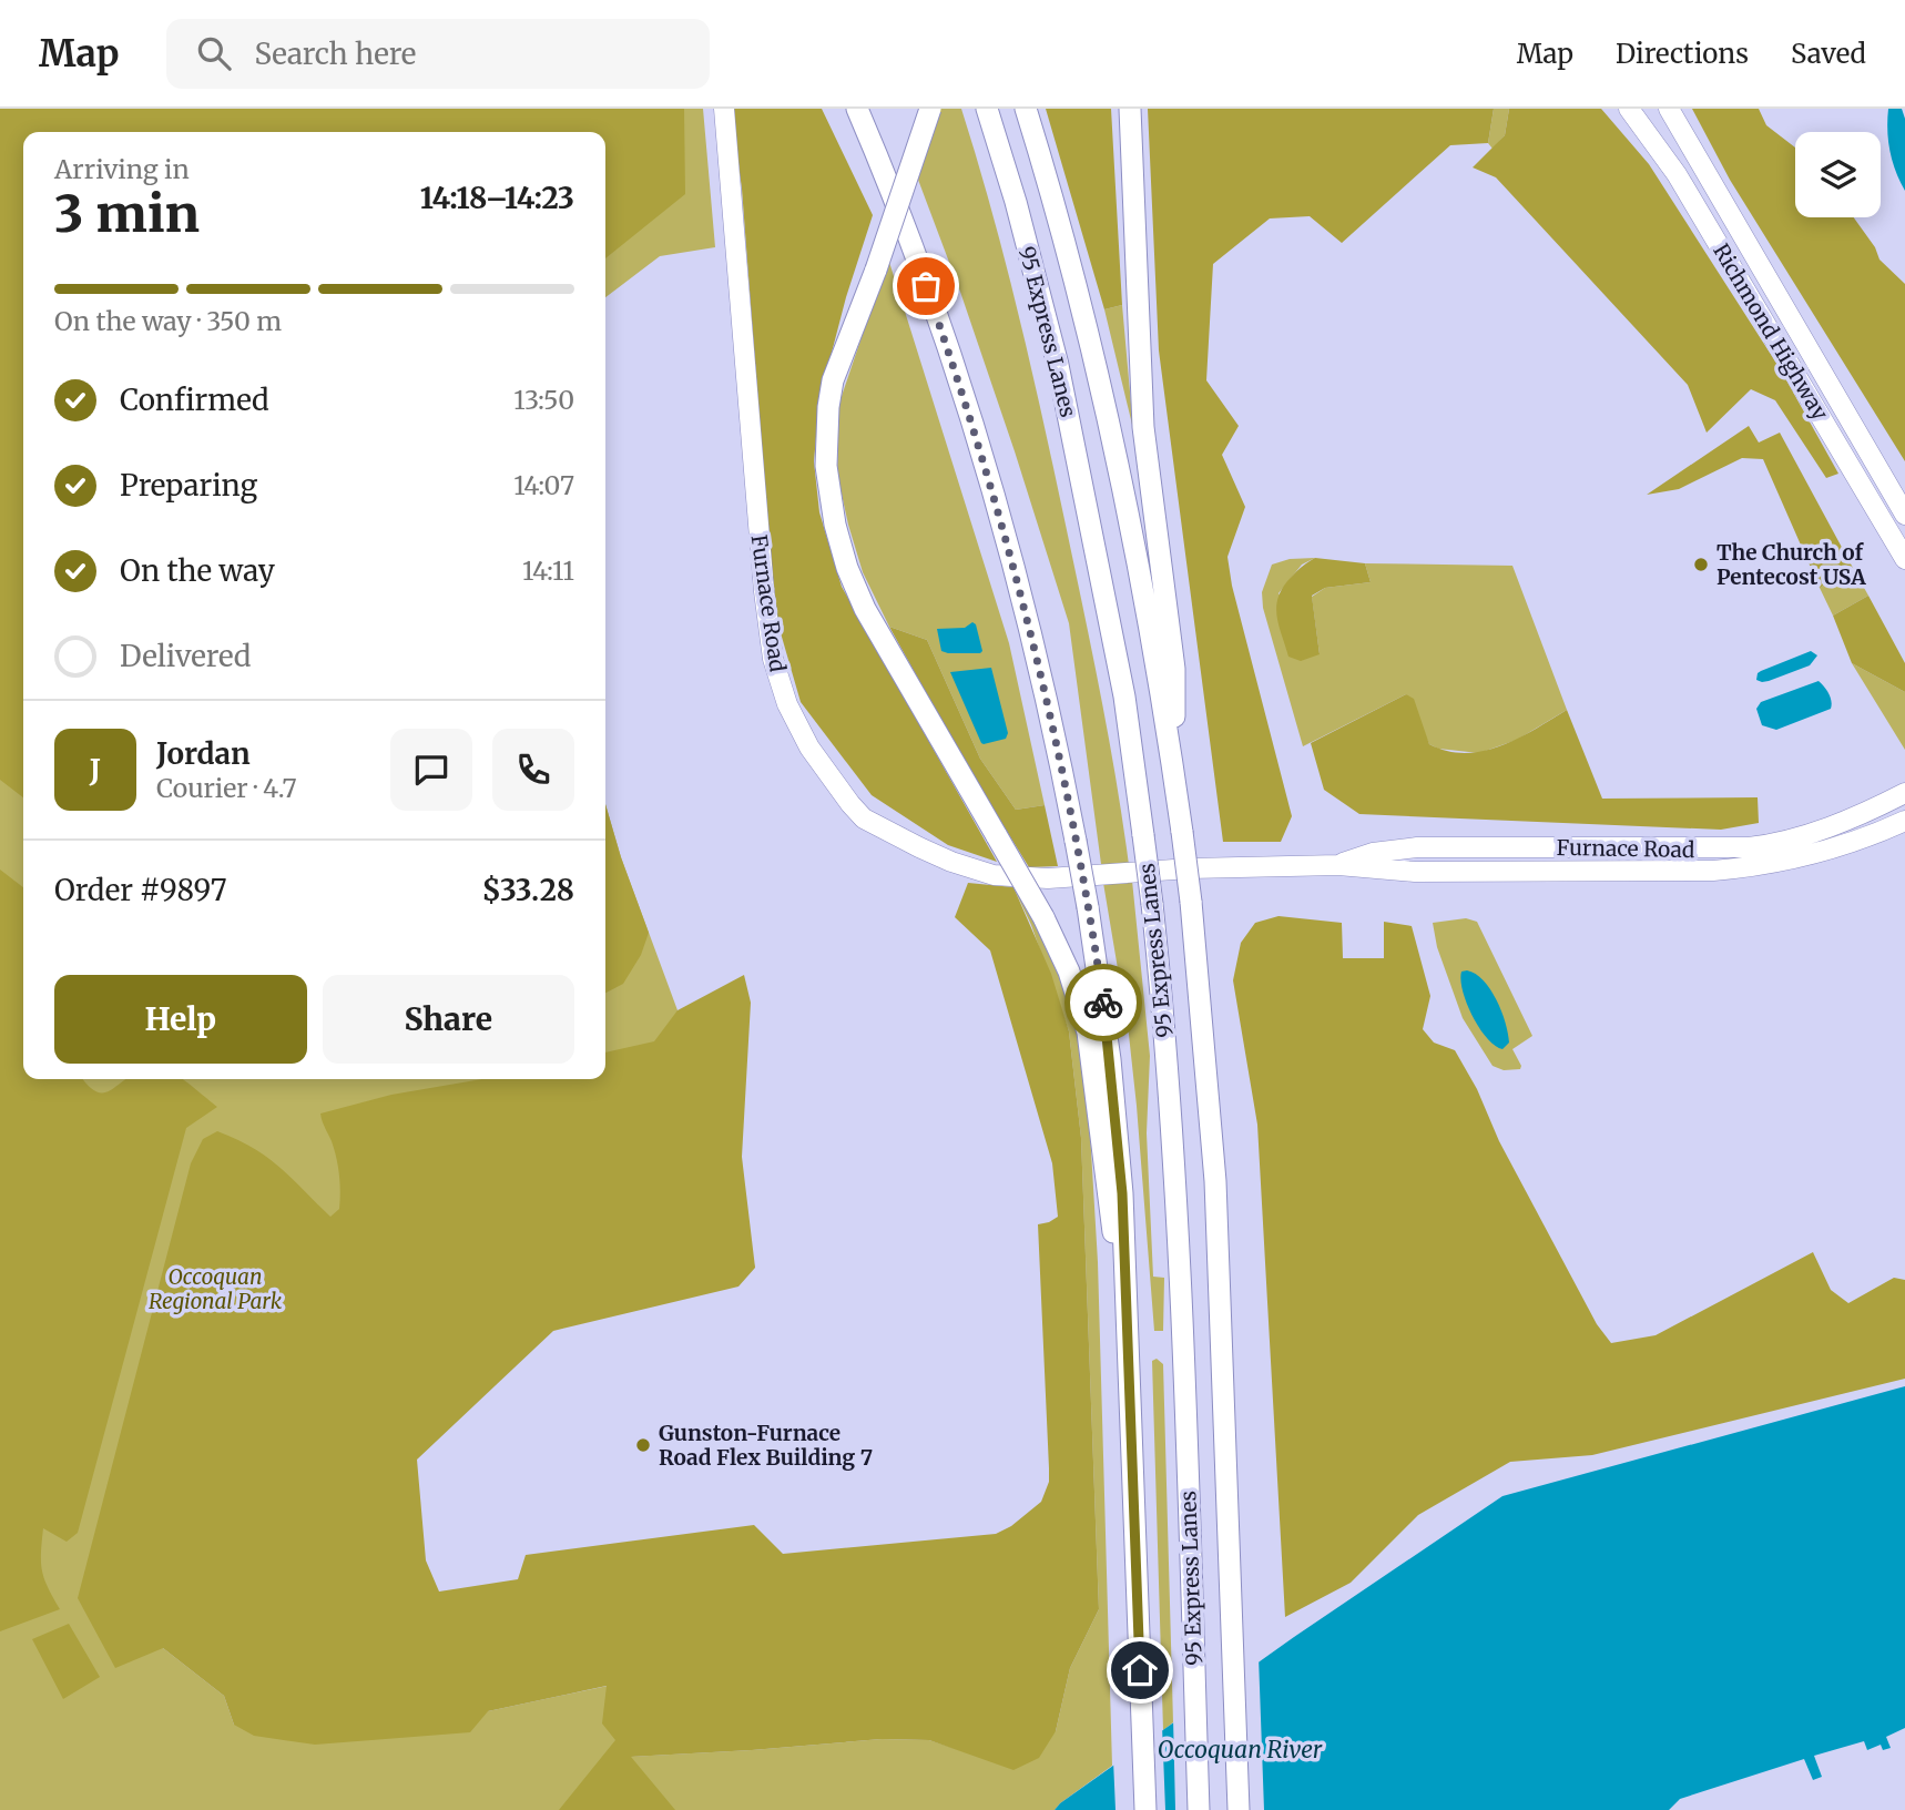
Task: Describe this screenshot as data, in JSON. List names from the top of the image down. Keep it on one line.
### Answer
{"streets":{"highway":["95 Express Lanes"],"main road":["Richmond Highway","Furnace Road"]},"water":["Occoquan River"],"parks":["Occoquan Regional Park"],"places":["The Church of Pentecost USA","Gunston-Furnace Road Flex Building 7"],"page":{"header":"Map","search":"Search here","nav":["Map","Directions","Saved"],"heading":["3 min","Arriving in","14:18–14:23"],"panel":["Jordan","Courier · 4.7","Order #9897","$33.28"],"bar":"On the way · 350 m","list":[["Confirmed","13:50"],["Preparing","14:07"],["On the way","14:11"],"Delivered"],"round":"J","buttons":["Help","Share"]}}
